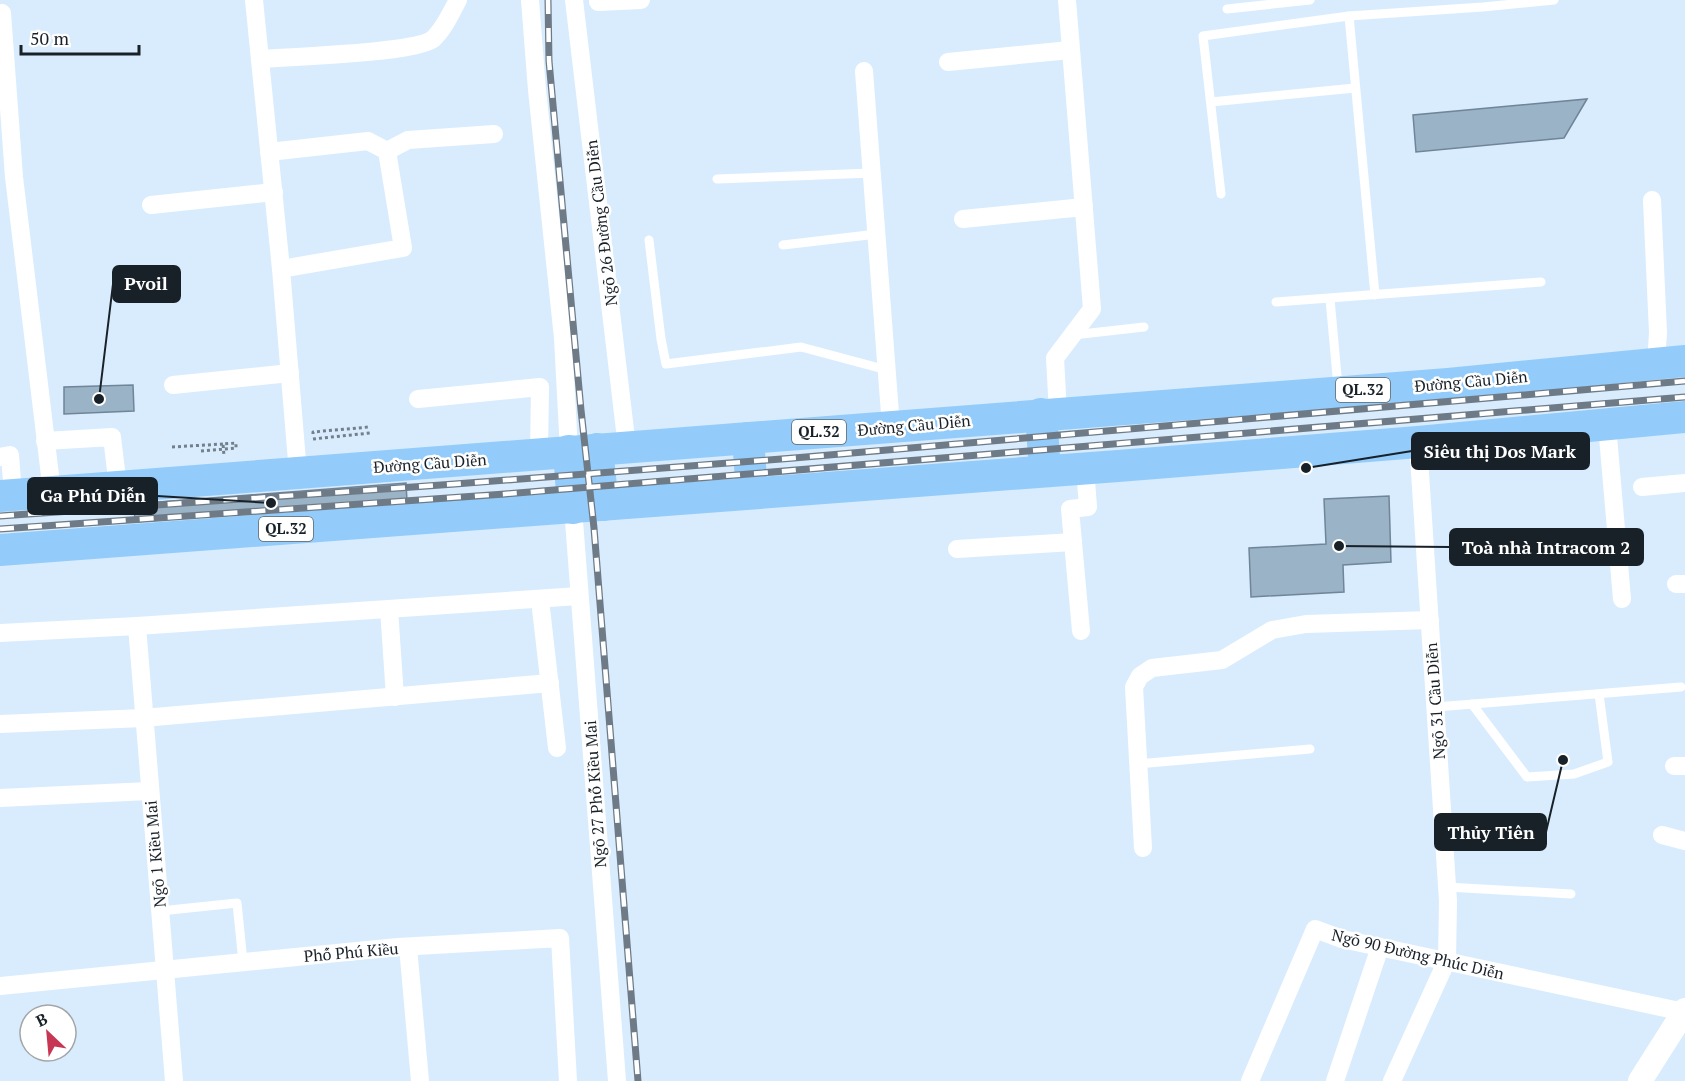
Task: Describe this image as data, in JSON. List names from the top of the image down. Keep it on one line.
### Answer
{"streets":{"highway":["Đường Cầu Diễn","QL.32"],"street":["Ngõ 26 Đường Cầu Diễn","Ngõ 31 Cầu Diễn","Ngõ 27 Phố Kiều Mai","Ngõ 1 Kiều Mai","Phố Phú Kiều","Ngõ 90 Đường Phúc Diễn"]},"crossings":[["Ngõ 26 Đường Cầu Diễn","Đường Cầu Diễn"],["QL.32","Ngõ 31 Cầu Diễn"],["QL.32","Ngõ 27 Phố Kiều Mai"],["Ngõ 31 Cầu Diễn","Ngõ 90 Đường Phúc Diễn"],["Ngõ 1 Kiều Mai","Phố Phú Kiều"]],"places":["Pvoil","Siêu thị Dos Mark","Ga Phú Diễn","Toà nhà Intracom 2","Thủy Tiên"],"scale_bar":"50 m","north":"top left"}
